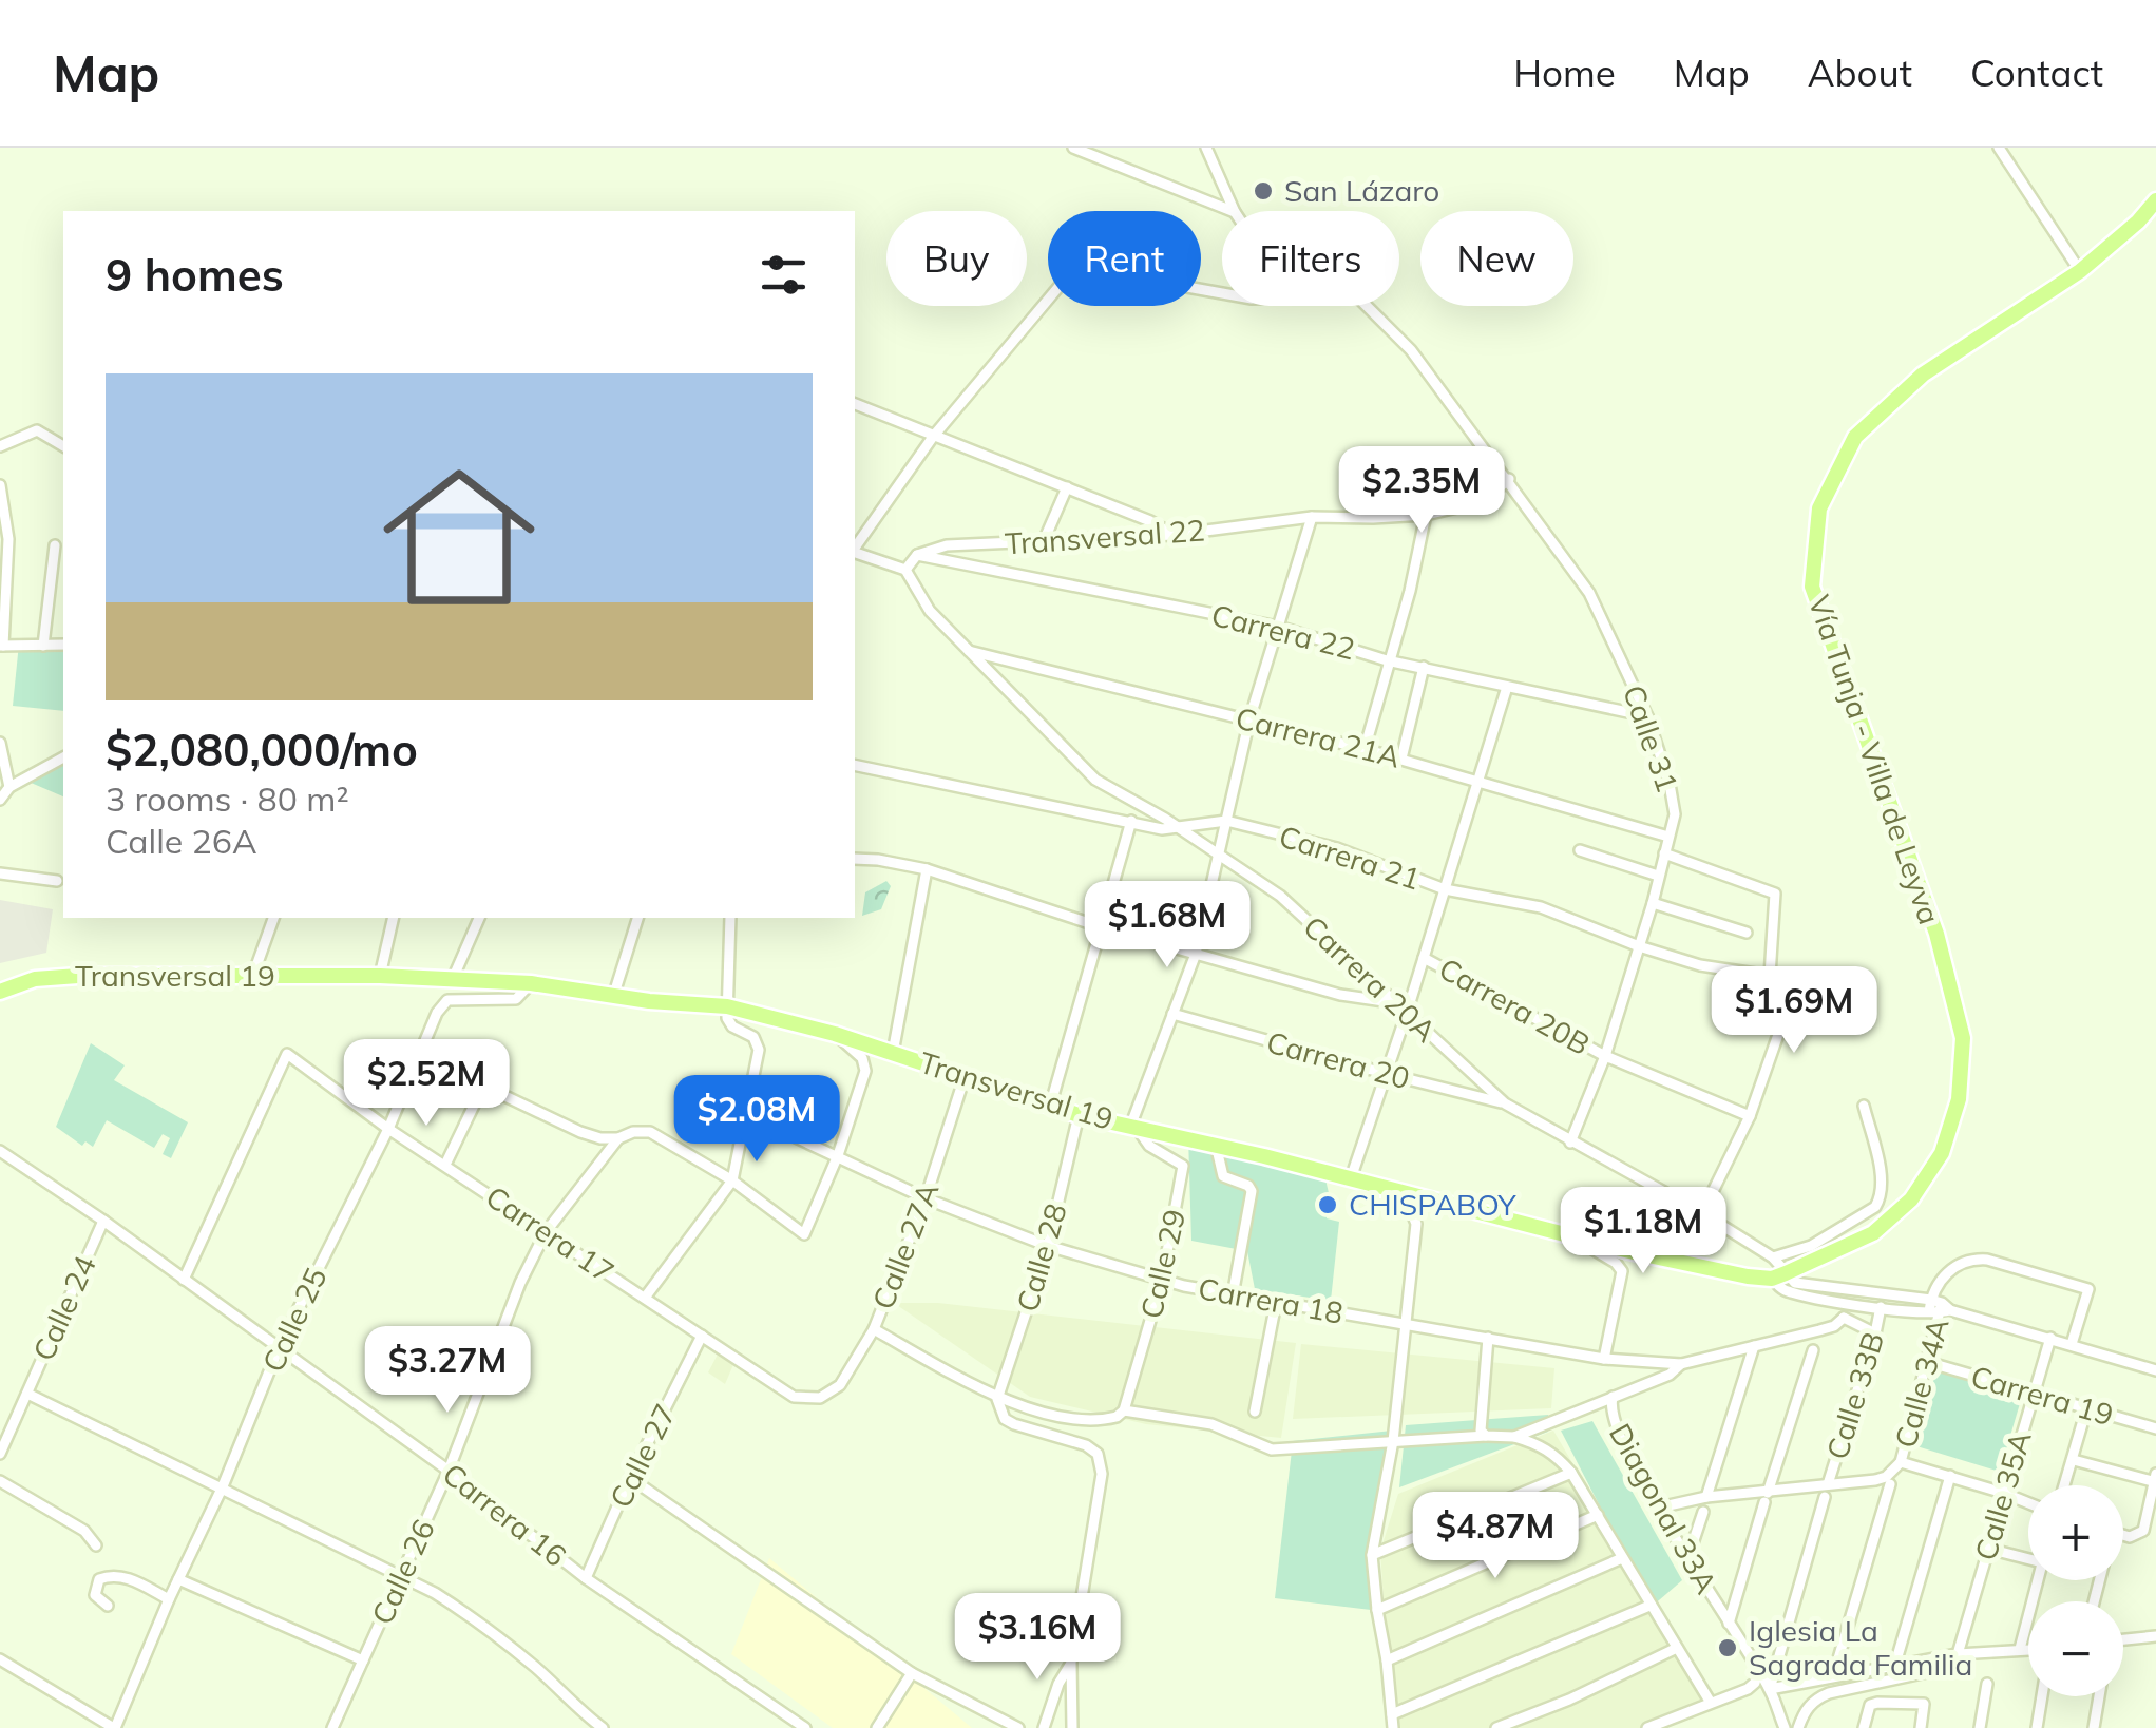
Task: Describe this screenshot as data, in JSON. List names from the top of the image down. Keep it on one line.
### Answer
{"streets":{"main road":["Vía Tunja - Villa de Leyva","Transversal 19"],"street":["Transversal 22","Carrera 22","Carrera 21A","Calle 31","Carrera 21","Carrera 20A","Carrera 20B","Carrera 20","Carrera 17","Calle 27A","Calle 28","Calle 29","Carrera 18","Calle 24","Calle 25","Calle 34A","Calle 33B","Carrera 19","Calle 27","Calle 35A","Diagonal 33A","Carrera 16","Calle 26"]},"crossings":[["Transversal 22","Carrera 22"],["Transversal 22","Calle 31"],["Carrera 22","Calle 31"],["Carrera 21A","Calle 31"],["Carrera 21A","Carrera 20A"],["Calle 31","Carrera 21"],["Calle 31","Carrera 20A"],["Calle 31","Carrera 20B"],["Vía Tunja - Villa de Leyva","Transversal 19"],["Vía Tunja - Villa de Leyva","Carrera 20A"],["Carrera 21","Carrera 20A"],["Transversal 19","Carrera 20A"],["Transversal 19","Calle 27A"],["Transversal 19","Calle 28"],["Transversal 19","Calle 29"],["Transversal 19","Calle 25"],["Carrera 20A","Carrera 20"],["Carrera 17","Calle 27A"],["Carrera 17","Calle 25"],["Carrera 17","Calle 27"],["Carrera 17","Carrera 16"],["Carrera 17","Calle 26"],["Calle 27A","Carrera 18"],["Calle 28","Carrera 18"],["Calle 29","Carrera 18"],["Calle 24","Carrera 16"],["Calle 25","Carrera 16"],["Calle 34A","Carrera 19"],["Calle 33B","Diagonal 33A"],["Carrera 19","Calle 35A"],["Calle 27","Carrera 16"],["Carrera 16","Calle 26"]],"places":["San Lázaro","CHISPABOY","Iglesia La Sagrada Familia"],"page":{"header":"Map","nav":["Home","Map","About","Contact"],"chip":["Buy","Rent","Filters","New"],"heading":"9 homes","list":[{"name":"$2,080,000/mo","note":"3 rooms · 80 m² · Calle 26A"}],"price":["$2.35M","$1.68M","$1.69M","$2.52M","$2.08M","$1.18M","$3.27M","$4.87M","$3.16M"],"map_buttons":["+","−"]}}
